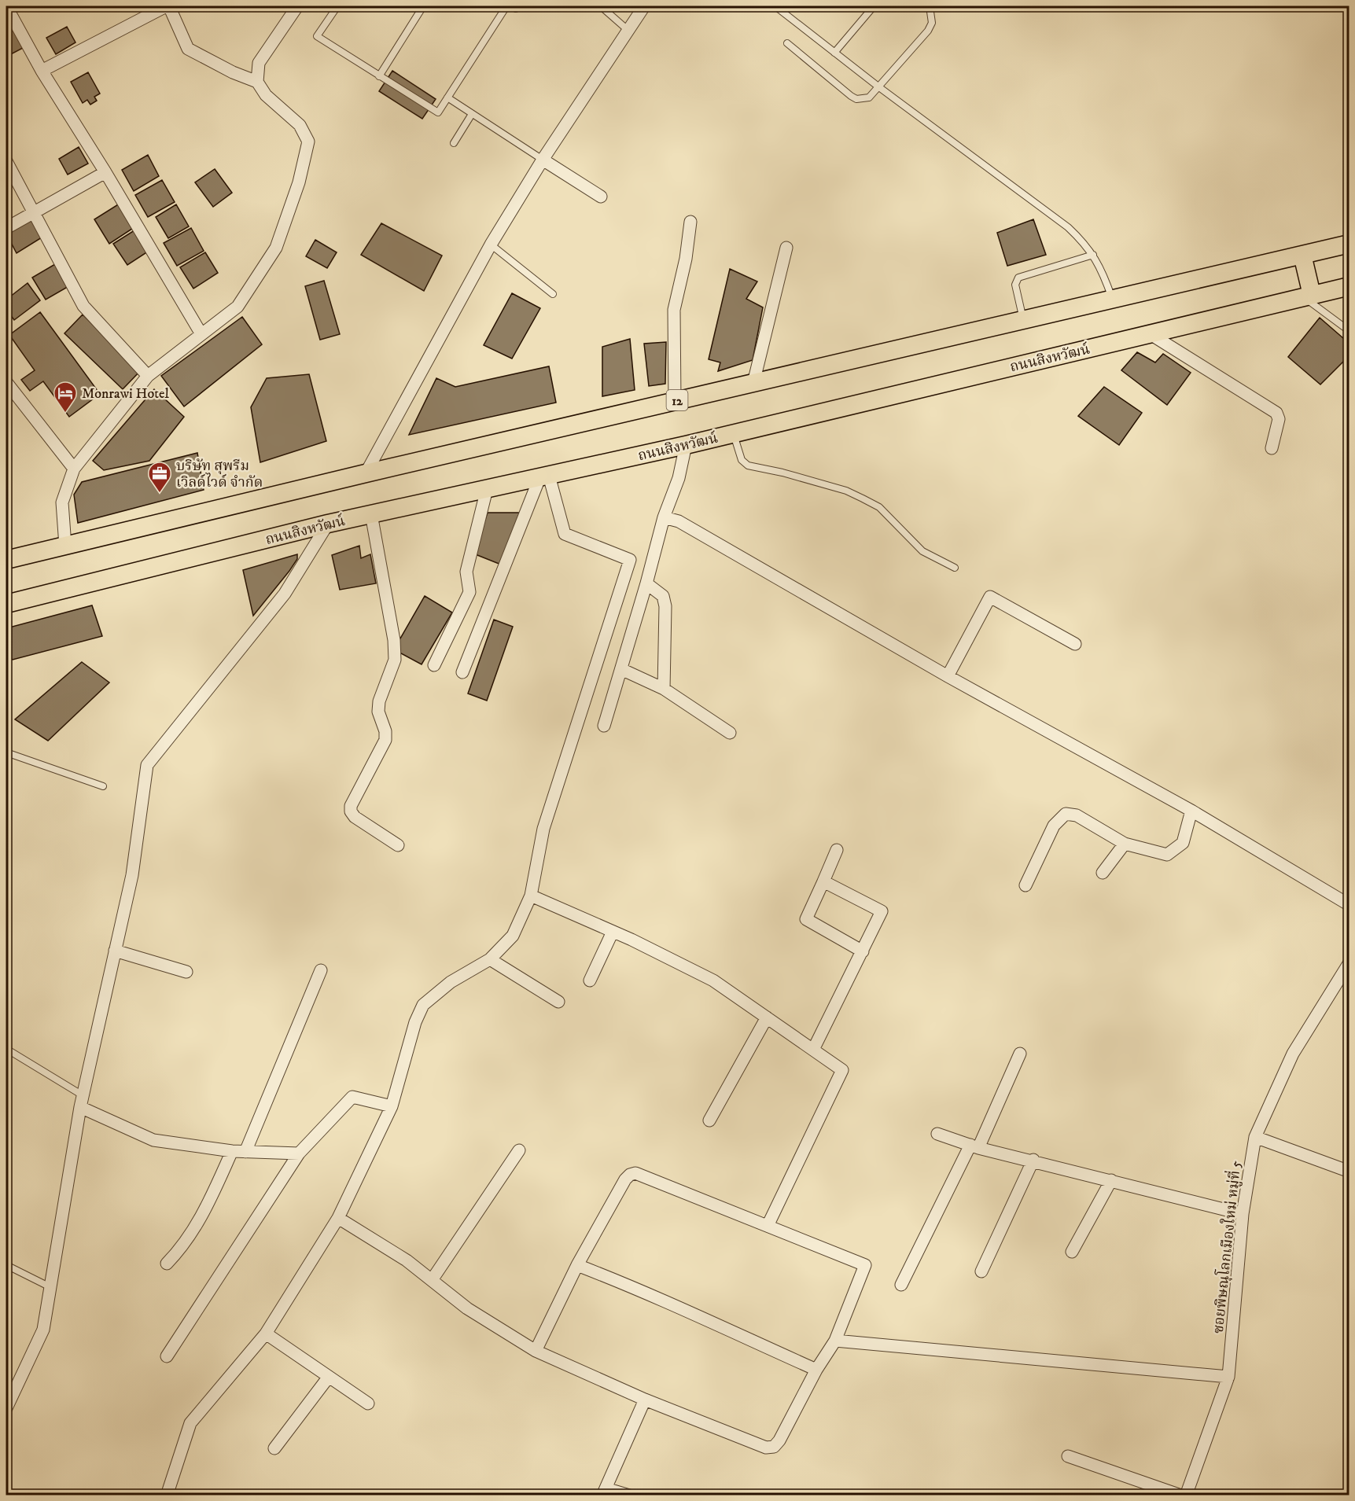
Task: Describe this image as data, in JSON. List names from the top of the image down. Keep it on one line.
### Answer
{"streets":{"main road":["ถนนสิงหวัฒน์","12"],"street":["ซอยพิษณุโลกเมืองใหม่ หมู่ที่ 5"]},"places":{"hotel":["Monrawi Hotel"],"office":["บริษัท สุพรีม เวิลด์ไวด์ จำกัด"]}}
